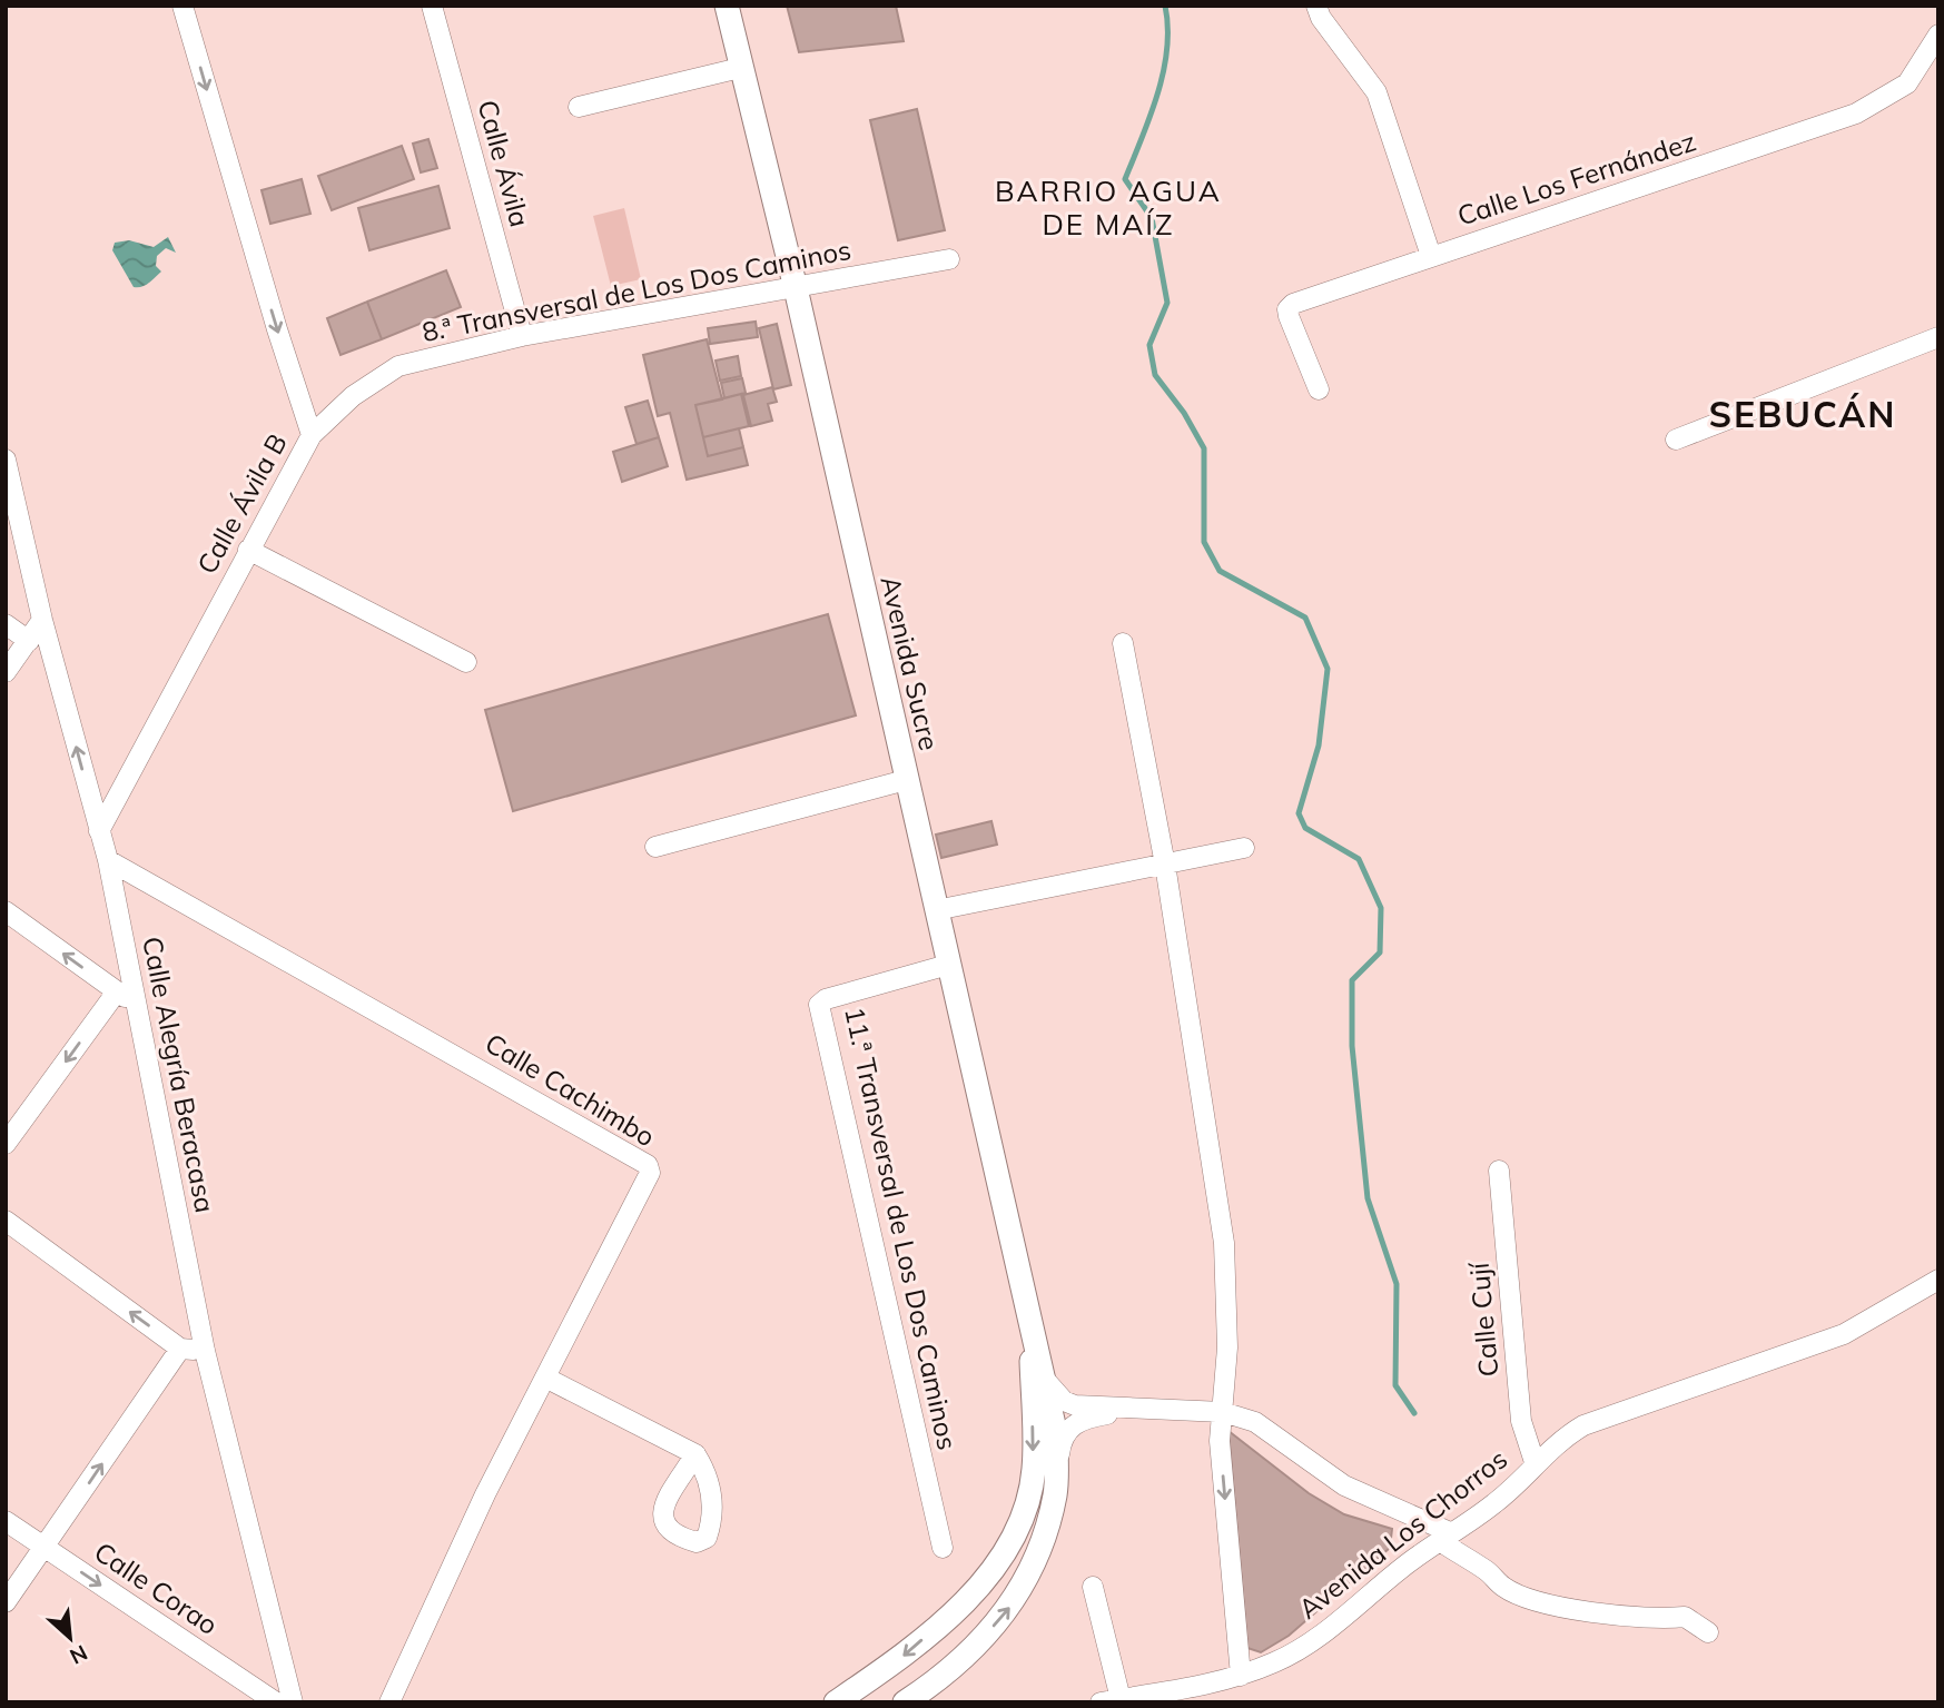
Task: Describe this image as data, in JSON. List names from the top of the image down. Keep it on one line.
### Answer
{"streets":{"main road":["Avenida Sucre"],"street":["Calle Ávila","Calle Los Fernández","8.ª Transversal de Los Dos Caminos","Calle Ávila B","Calle Alegría Beracasa","Calle Cachimbo","11.ª Transversal de Los Dos Caminos","Calle Cují","Avenida Los Chorros","Calle Corao"]},"crossings":[["Calle Ávila","8.ª Transversal de Los Dos Caminos"],["8.ª Transversal de Los Dos Caminos","Calle Ávila B"],["8.ª Transversal de Los Dos Caminos","Avenida Sucre"],["Calle Ávila B","Calle Alegría Beracasa"],["Avenida Sucre","11.ª Transversal de Los Dos Caminos"],["Calle Alegría Beracasa","Calle Cachimbo"],["Calle Cují","Avenida Los Chorros"]],"one_way":["Calle Ávila B","Calle Corao"],"districts":["BARRIO AGUA DE MAÍZ","SEBUCÁN"],"north":"bottom right"}
